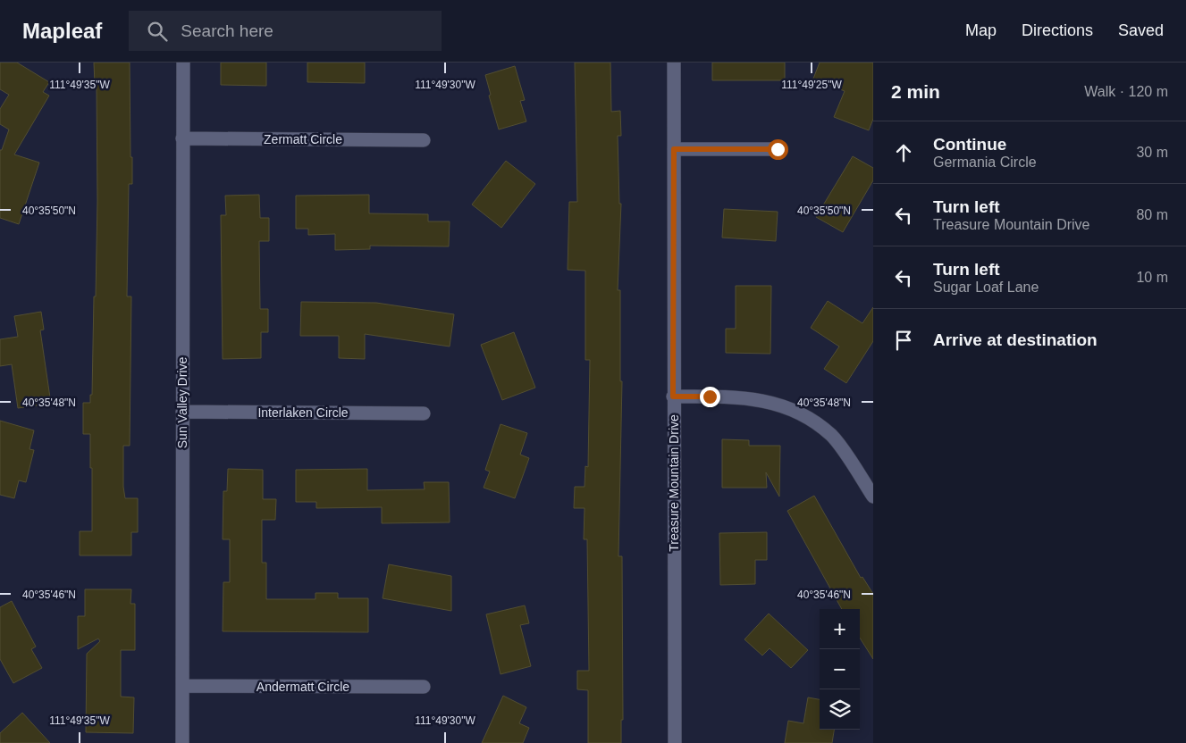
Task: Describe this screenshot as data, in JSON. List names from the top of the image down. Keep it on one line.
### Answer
{"streets":{"street":["Zermatt Circle","Sun Valley Drive","Interlaken Circle","Treasure Mountain Drive","Andermatt Circle"]},"crossings":[["Zermatt Circle","Sun Valley Drive"],["Sun Valley Drive","Interlaken Circle"],["Sun Valley Drive","Andermatt Circle"]],"page":{"header":"Mapleaf","search":"Search here","nav":["Map","Directions","Saved"],"heading":["2 min","Walk · 120 m"],"list":[["Continue","Germania Circle","30 m"],["Turn left","Treasure Mountain Drive","80 m"],["Turn left","Sugar Loaf Lane","10 m"],"Arrive at destination"],"map_buttons":["+","−"]},"coordinates":["111°49'35\"W","111°49'30\"W","111°49'25\"W","40°35'50\"N","40°35'48\"N","40°35'46\"N"]}
